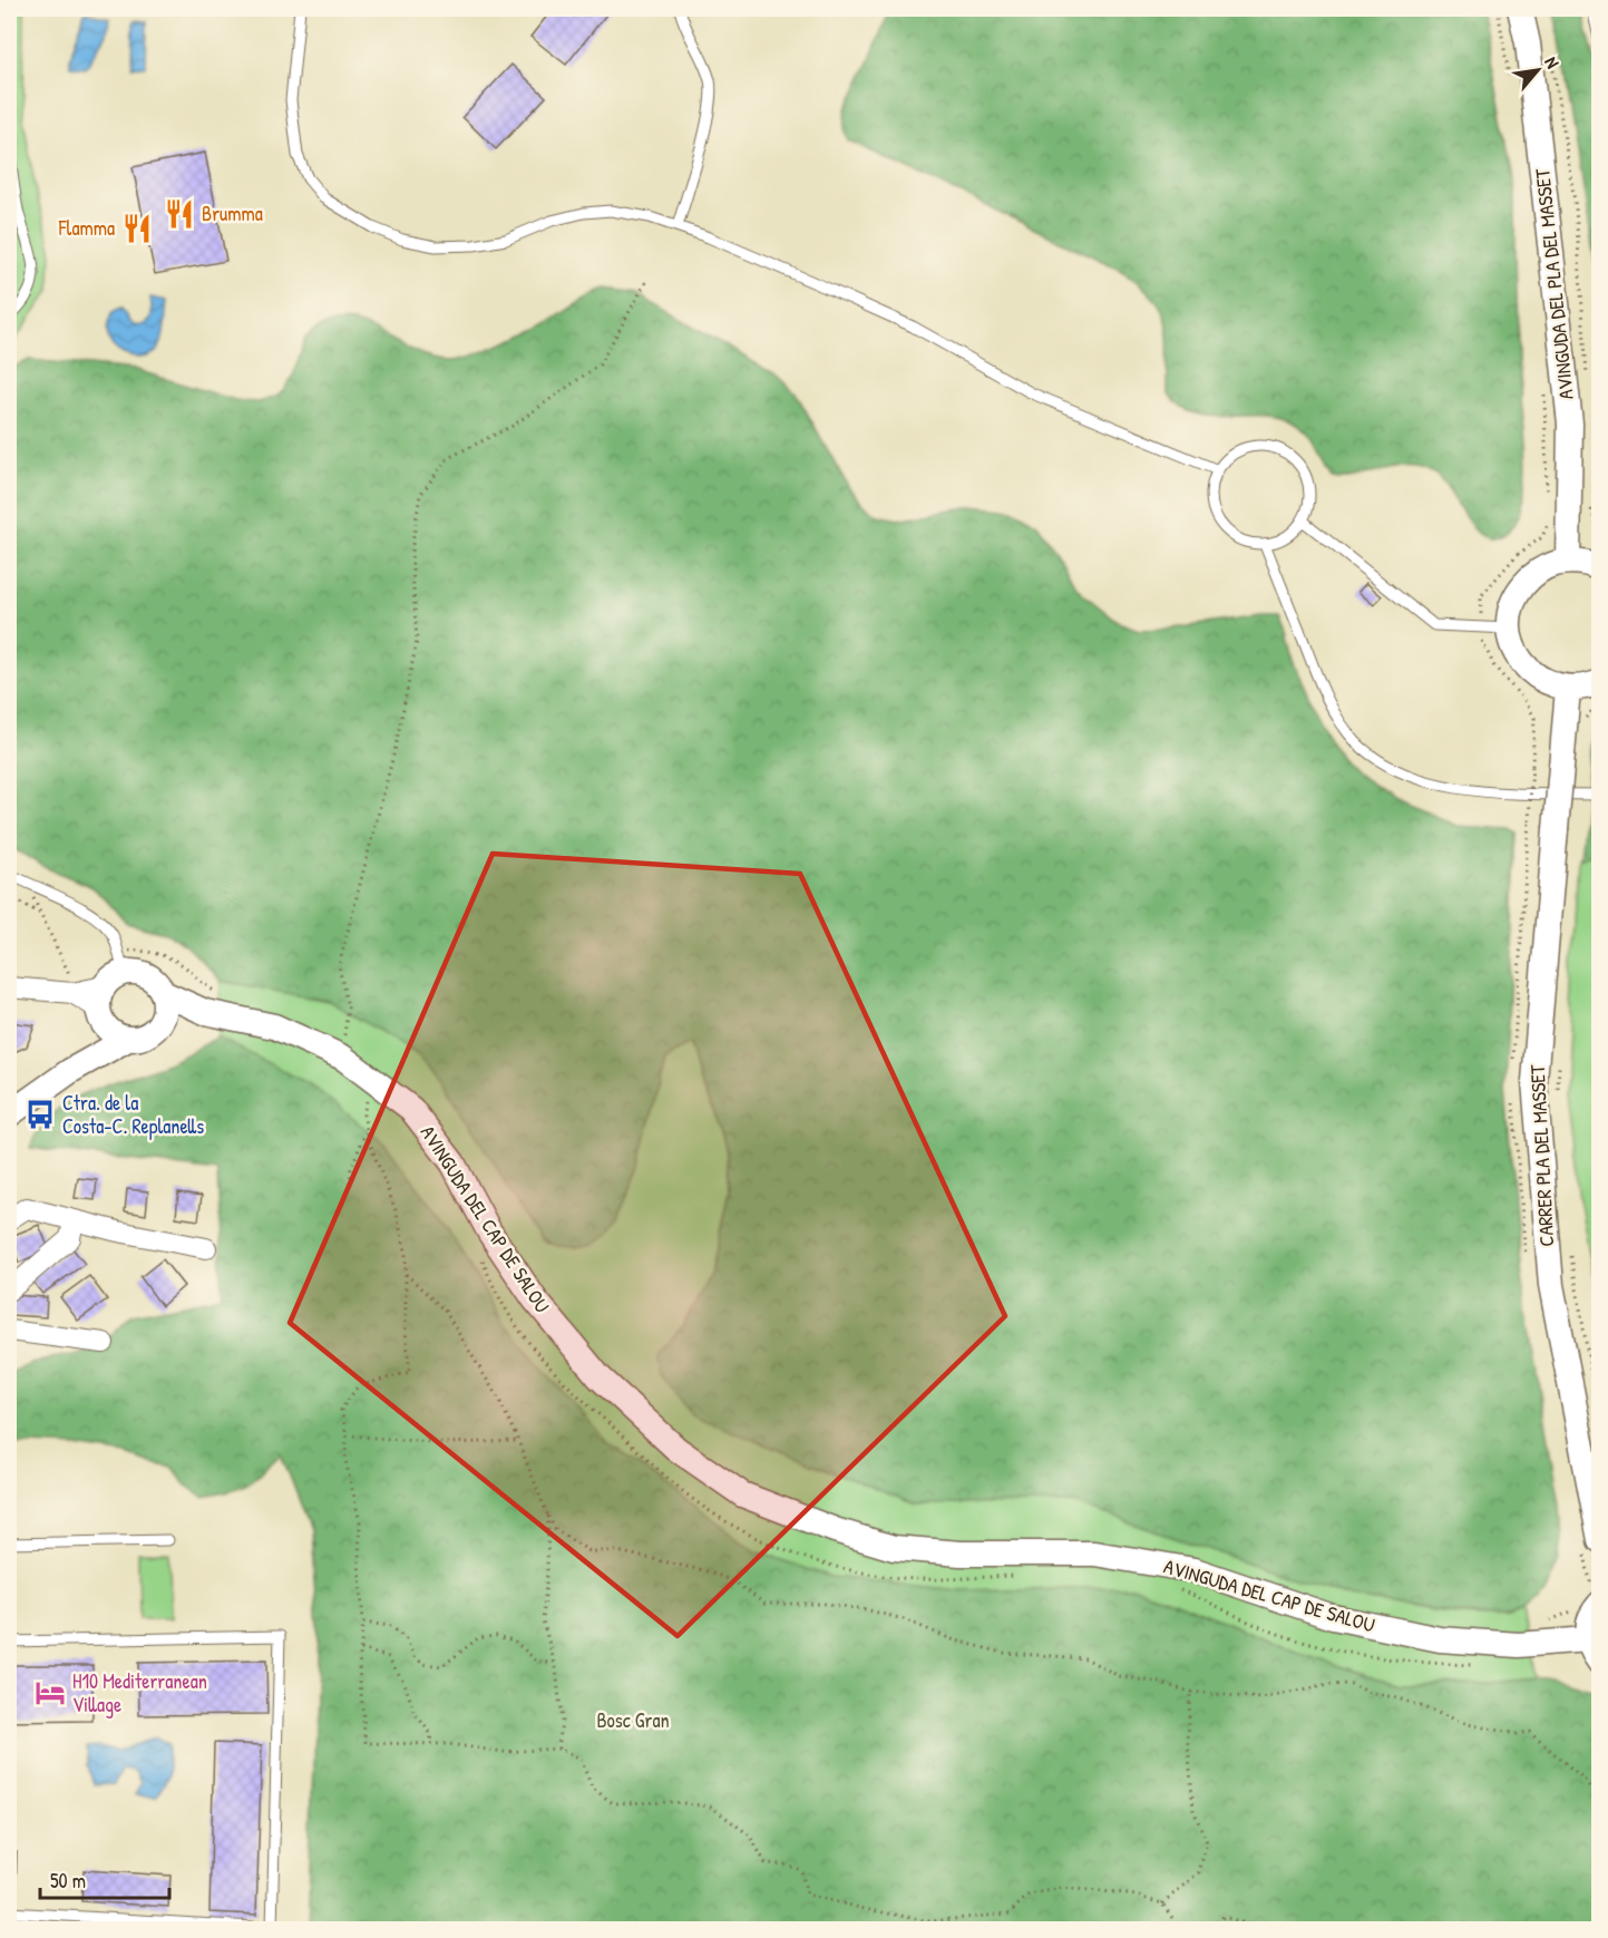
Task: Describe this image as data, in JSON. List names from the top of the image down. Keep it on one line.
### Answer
{"streets":{"street":["AVINGUDA DEL PLA DEL MASSET","CARRER PLA DEL MASSET","AVINGUDA DEL CAP DE SALOU"]},"parks":["Bosc Gran"],"places":{"restaurant":["Brumma","Flamma"],"bus stop":["Ctra. de la Costa-C. Replanells"],"hotel":["H10 Mediterranean Village"]},"scale_bar":"50 m","north":"top right"}
